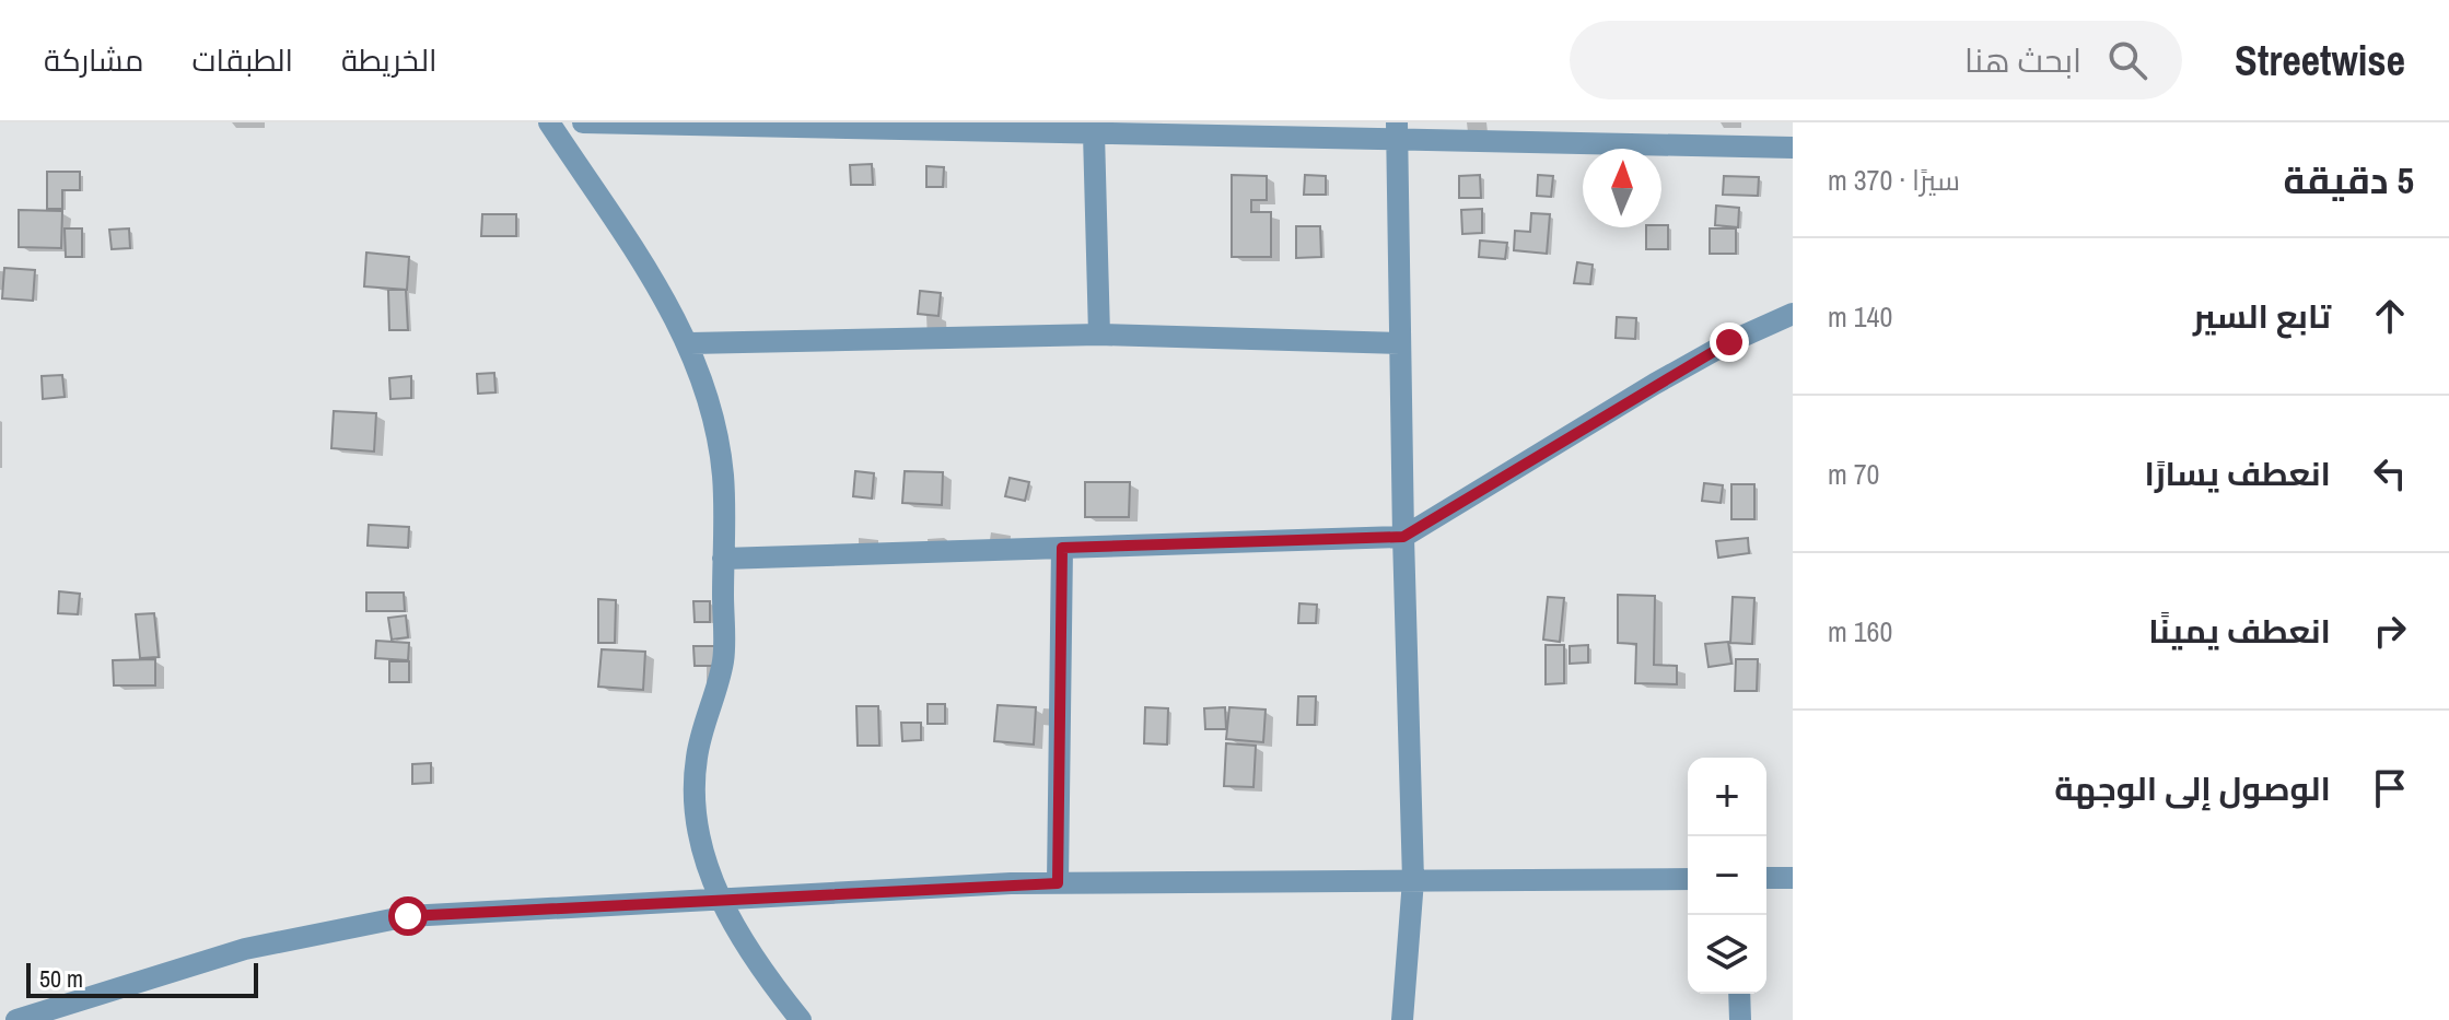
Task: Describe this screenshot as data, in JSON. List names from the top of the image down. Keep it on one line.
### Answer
{"scale_bar":"50 m","north":"top","page":{"header":"Streetwise","search":"ابحث هنا","nav":["الخريطة","الطبقات","مشاركة"],"heading":["5 دقيقة","سيرًا · 370 m"],"list":[["تابع السير","140 m"],["انعطف يسارًا","70 m"],["انعطف يمينًا","160 m"],"الوصول إلى الوجهة"],"map_buttons":["+","−"],"scale":"50 m"}}
